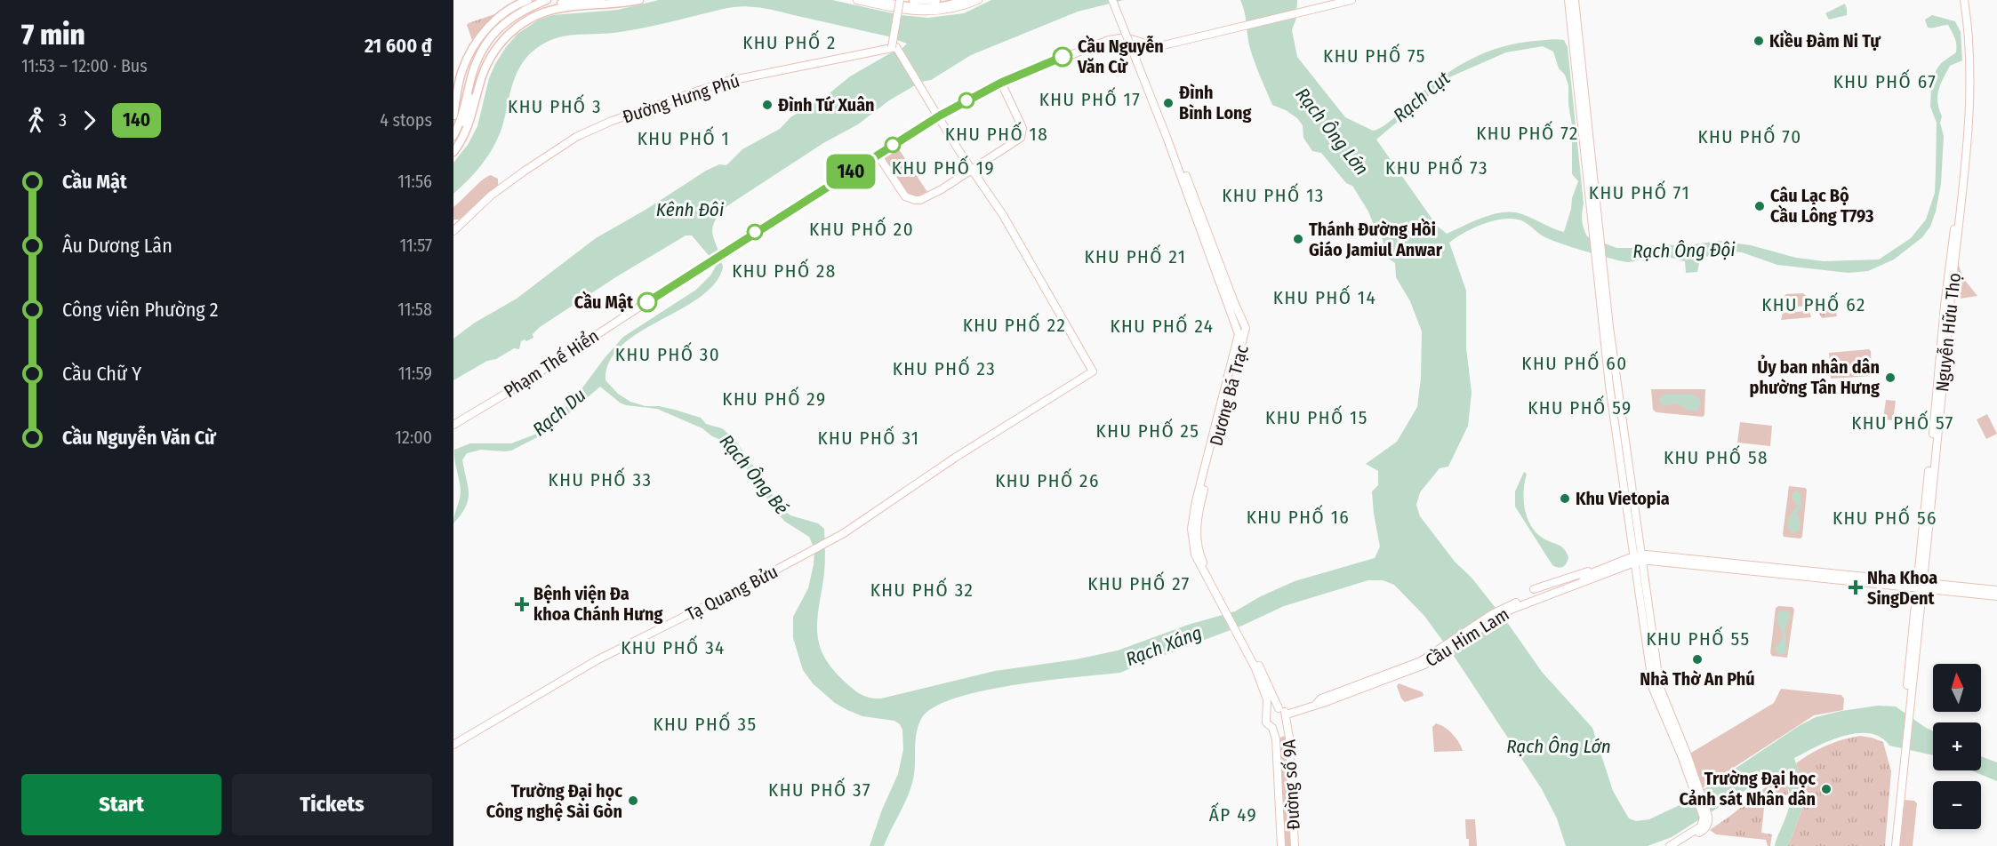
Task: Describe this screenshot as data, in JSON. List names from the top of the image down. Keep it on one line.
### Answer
{"streets":{"main road":["Đường Hưng Phú","Nguyễn Hữu Thọ","Phạm Thế Hiển","Dương Bá Trạc","Tạ Quang Bửu","Cầu Him Lam","Đường số 9A"]},"crossings":[["Cầu Him Lam","Đường số 9A"]],"districts":["KHU PHỐ 2","KHU PHỐ 75","KHU PHỐ 67","KHU PHỐ 17","KHU PHỐ 3","KHU PHỐ 72","KHU PHỐ 18","KHU PHỐ 70","KHU PHỐ 1","KHU PHỐ 19","KHU PHỐ 73","KHU PHỐ 71","KHU PHỐ 13","KHU PHỐ 20","KHU PHỐ 21","KHU PHỐ 28","KHU PHỐ 14","KHU PHỐ 62","KHU PHỐ 22","KHU PHỐ 24","KHU PHỐ 30","KHU PHỐ 60","KHU PHỐ 23","KHU PHỐ 29","KHU PHỐ 59","KHU PHỐ 15","KHU PHỐ 57","KHU PHỐ 25","KHU PHỐ 31","KHU PHỐ 58","KHU PHỐ 33","KHU PHỐ 26","KHU PHỐ 16","KHU PHỐ 56","KHU PHỐ 27","KHU PHỐ 32","KHU PHỐ 55","KHU PHỐ 34","KHU PHỐ 35","KHU PHỐ 37","ẤP 49"],"water":["Rạch Cụt","Rạch Ông Lớn","Kênh Đôi","Rạch Ông Đội","Rạch Du","Rạch Ông Bé","Rạch Xáng"],"places":{"other":["Kiều Đàm Ni Tự","Cầu Nguyễn Văn Cừ","Đình Bình Long","Đình Tứ Xuân","Câu Lạc Bộ Cầu Lông T793","Thánh Đường Hồi Giáo Jamiul Anwar","Cầu Mật","Ủy ban nhân dân phường Tân Hưng","Khu Vietopia","Nhà Thờ An Phú","Trường Đại học Cảnh sát Nhân dân","Trường Đại học Công nghệ Sài Gòn"],"health":["Nha Khoa SingDent","Bệnh viện Đa khoa Chánh Hưng"]},"lines":["bus line 140"],"north":"top","page":{"heading":["7 min","11:53 – 12:00 · Bus","21 600 ₫"],"on_map":"140","legs":["3","140","4 stops"],"list":[{"name":"Cầu Mật","value":"11:56"},{"name":"Âu Dương Lân","value":"11:57"},{"name":"Công viên Phường 2","value":"11:58"},{"name":"Cầu Chữ Y","value":"11:59"},{"name":"Cầu Nguyễn Văn Cừ","value":"12:00"}],"map_buttons":["+","−"],"buttons":["Start","Tickets"]}}
